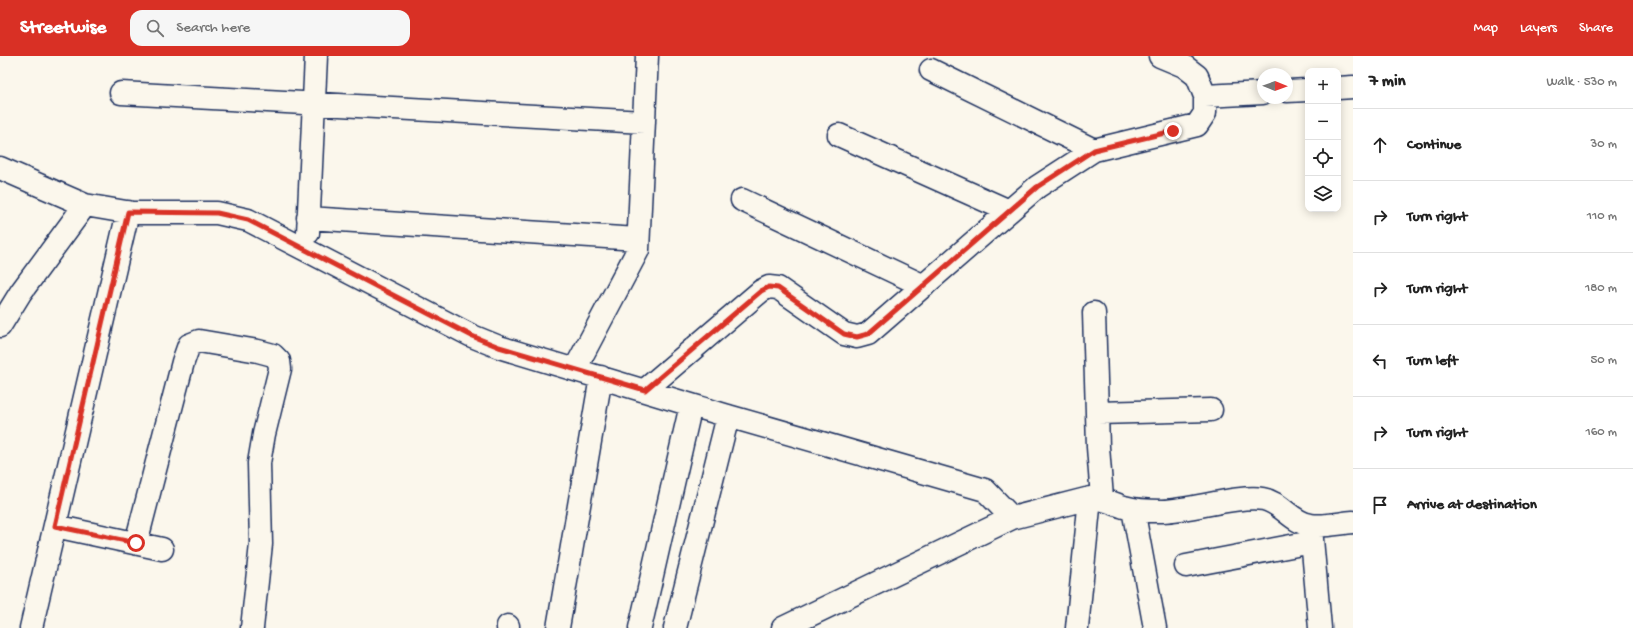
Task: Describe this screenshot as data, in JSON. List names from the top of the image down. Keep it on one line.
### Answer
{"north":"right","page":{"header":"Streetwise","search":"Search here","nav":["Map","Layers","Share"],"heading":["7 min","Walk · 530 m"],"map_buttons":["+","−"],"list":[["Continue","30 m"],["Turn right","110 m"],["Turn right","180 m"],["Turn left","50 m"],["Turn right","160 m"],"Arrive at destination"]}}
